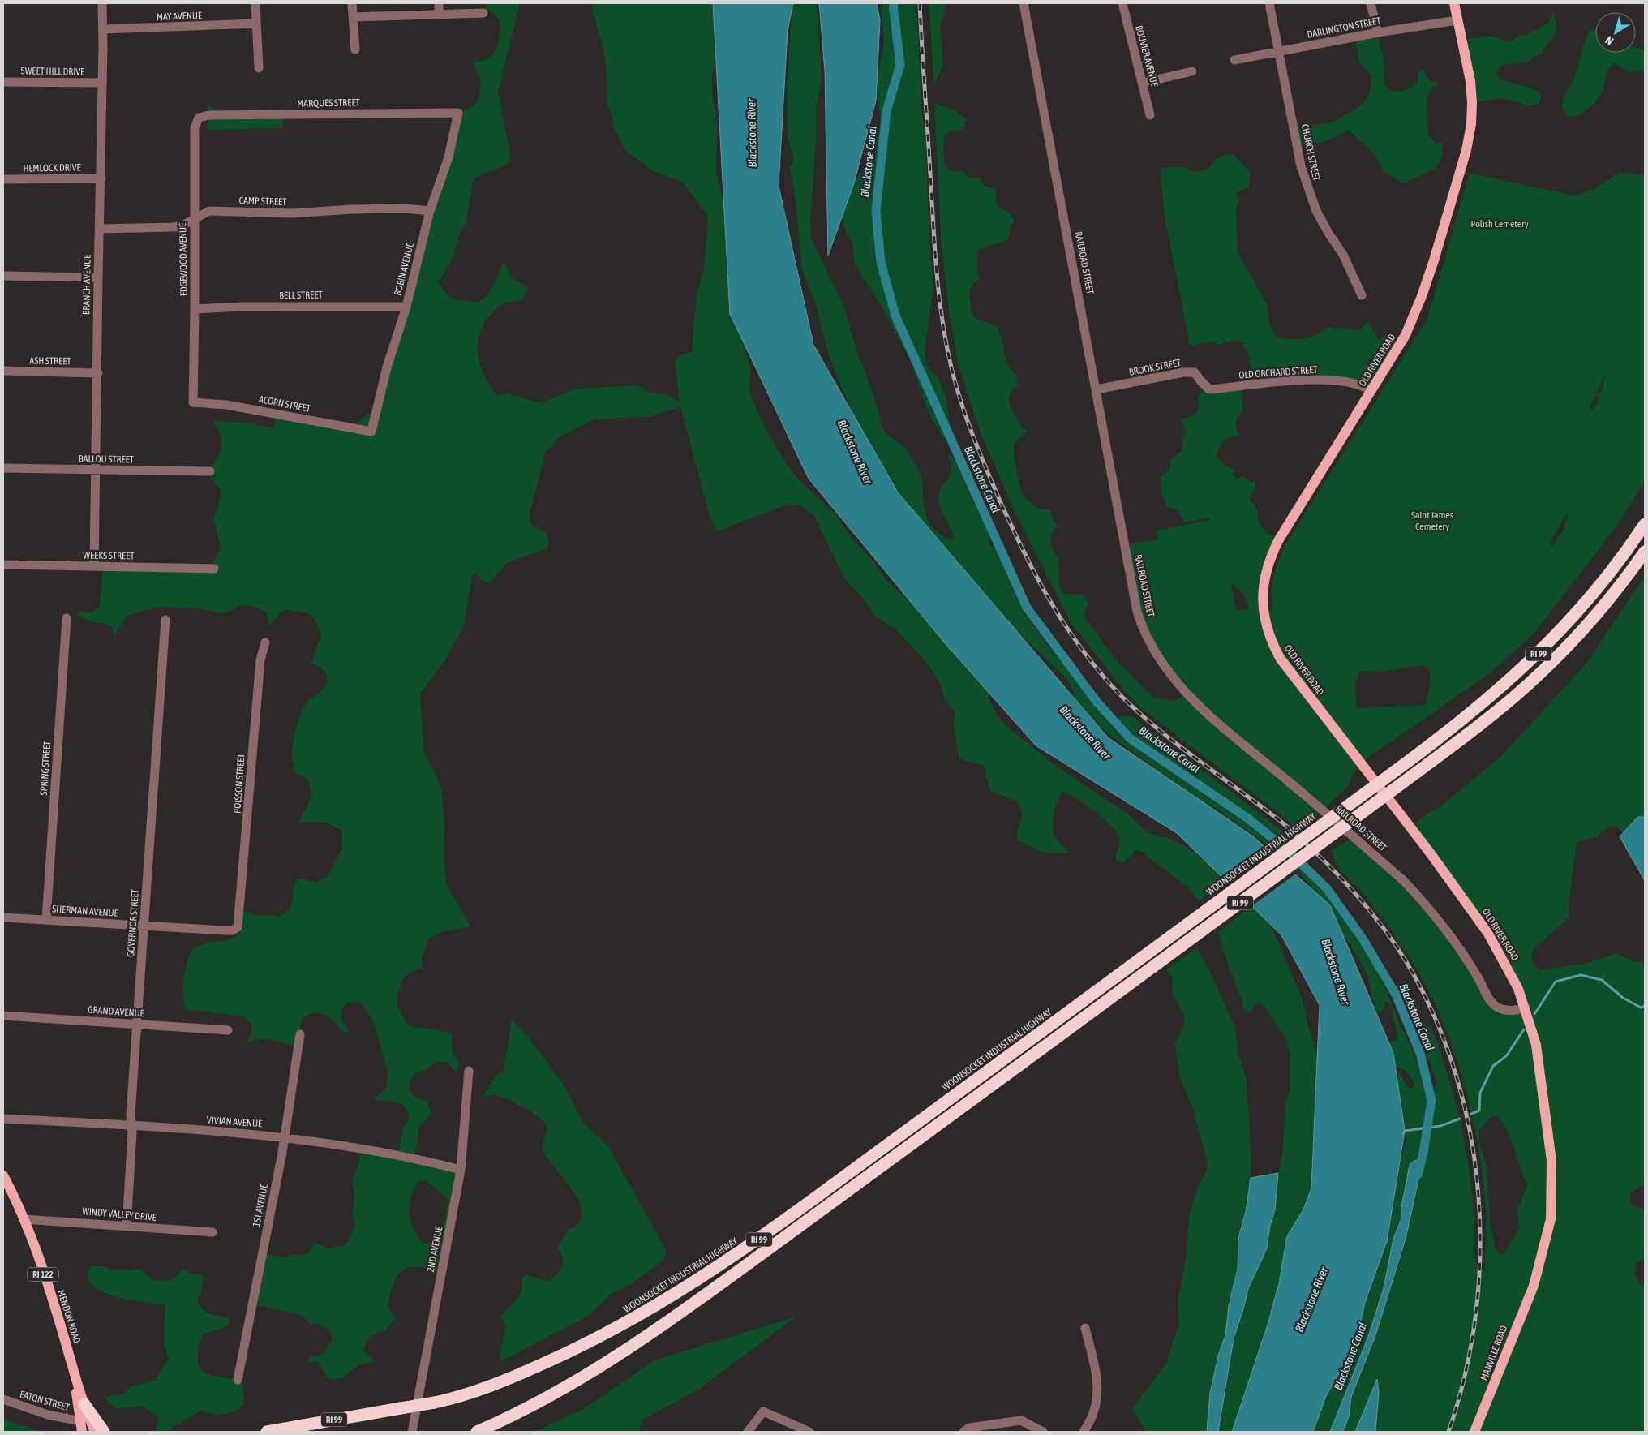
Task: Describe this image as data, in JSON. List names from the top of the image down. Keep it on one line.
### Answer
{"streets":{"highway":["RI 99","WOONSOCKET INDUSTRIAL HIGHWAY"],"main road":["OLD RIVER ROAD","RI 122","MENDON ROAD","MANVILLE ROAD"],"street":["MAY AVENUE","DARLINGTON STREET","BOUVIER AVENUE","SWEET HILL DRIVE","MARQUES STREET","CHURCH STREET","HEMLOCK DRIVE","CAMP STREET","EDGEWOOD AVENUE","RAILROAD STREET","ROBIN AVENUE","BRANCH AVENUE","BELL STREET","ASH STREET","BROOK STREET","OLD ORCHARD STREET","ACORN STREET","BALLOU STREET","WEEKS STREET","SPRING STREET","POISSON STREET","SHERMAN AVENUE","GOVERNOR STREET","GRAND AVENUE","VIVIAN AVENUE","1ST AVENUE","WINDY VALLEY DRIVE","2ND AVENUE","EATON STREET"]},"crossings":[["MAY AVENUE","BRANCH AVENUE"],["DARLINGTON STREET","CHURCH STREET"],["DARLINGTON STREET","OLD RIVER ROAD"],["SWEET HILL DRIVE","BRANCH AVENUE"],["MARQUES STREET","EDGEWOOD AVENUE"],["MARQUES STREET","ROBIN AVENUE"],["HEMLOCK DRIVE","BRANCH AVENUE"],["CAMP STREET","EDGEWOOD AVENUE"],["CAMP STREET","ROBIN AVENUE"],["CAMP STREET","BRANCH AVENUE"],["EDGEWOOD AVENUE","BELL STREET"],["EDGEWOOD AVENUE","ACORN STREET"],["RAILROAD STREET","OLD RIVER ROAD"],["RAILROAD STREET","BROOK STREET"],["ROBIN AVENUE","BELL STREET"],["ROBIN AVENUE","ACORN STREET"],["BRANCH AVENUE","ASH STREET"],["BRANCH AVENUE","BALLOU STREET"],["BRANCH AVENUE","WEEKS STREET"],["OLD RIVER ROAD","OLD ORCHARD STREET"],["OLD RIVER ROAD","MANVILLE ROAD"],["BROOK STREET","OLD ORCHARD STREET"],["SPRING STREET","SHERMAN AVENUE"],["POISSON STREET","SHERMAN AVENUE"],["SHERMAN AVENUE","GOVERNOR STREET"],["GOVERNOR STREET","GRAND AVENUE"],["GOVERNOR STREET","VIVIAN AVENUE"],["GOVERNOR STREET","WINDY VALLEY DRIVE"],["VIVIAN AVENUE","1ST AVENUE"],["VIVIAN AVENUE","2ND AVENUE"],["WINDY VALLEY DRIVE","MENDON ROAD"],["MENDON ROAD","EATON STREET"]],"water":["Blackstone River","Blackstone Canal"],"parks":["Polish Cemetery","Saint James Cemetery"],"north":"bottom left"}
